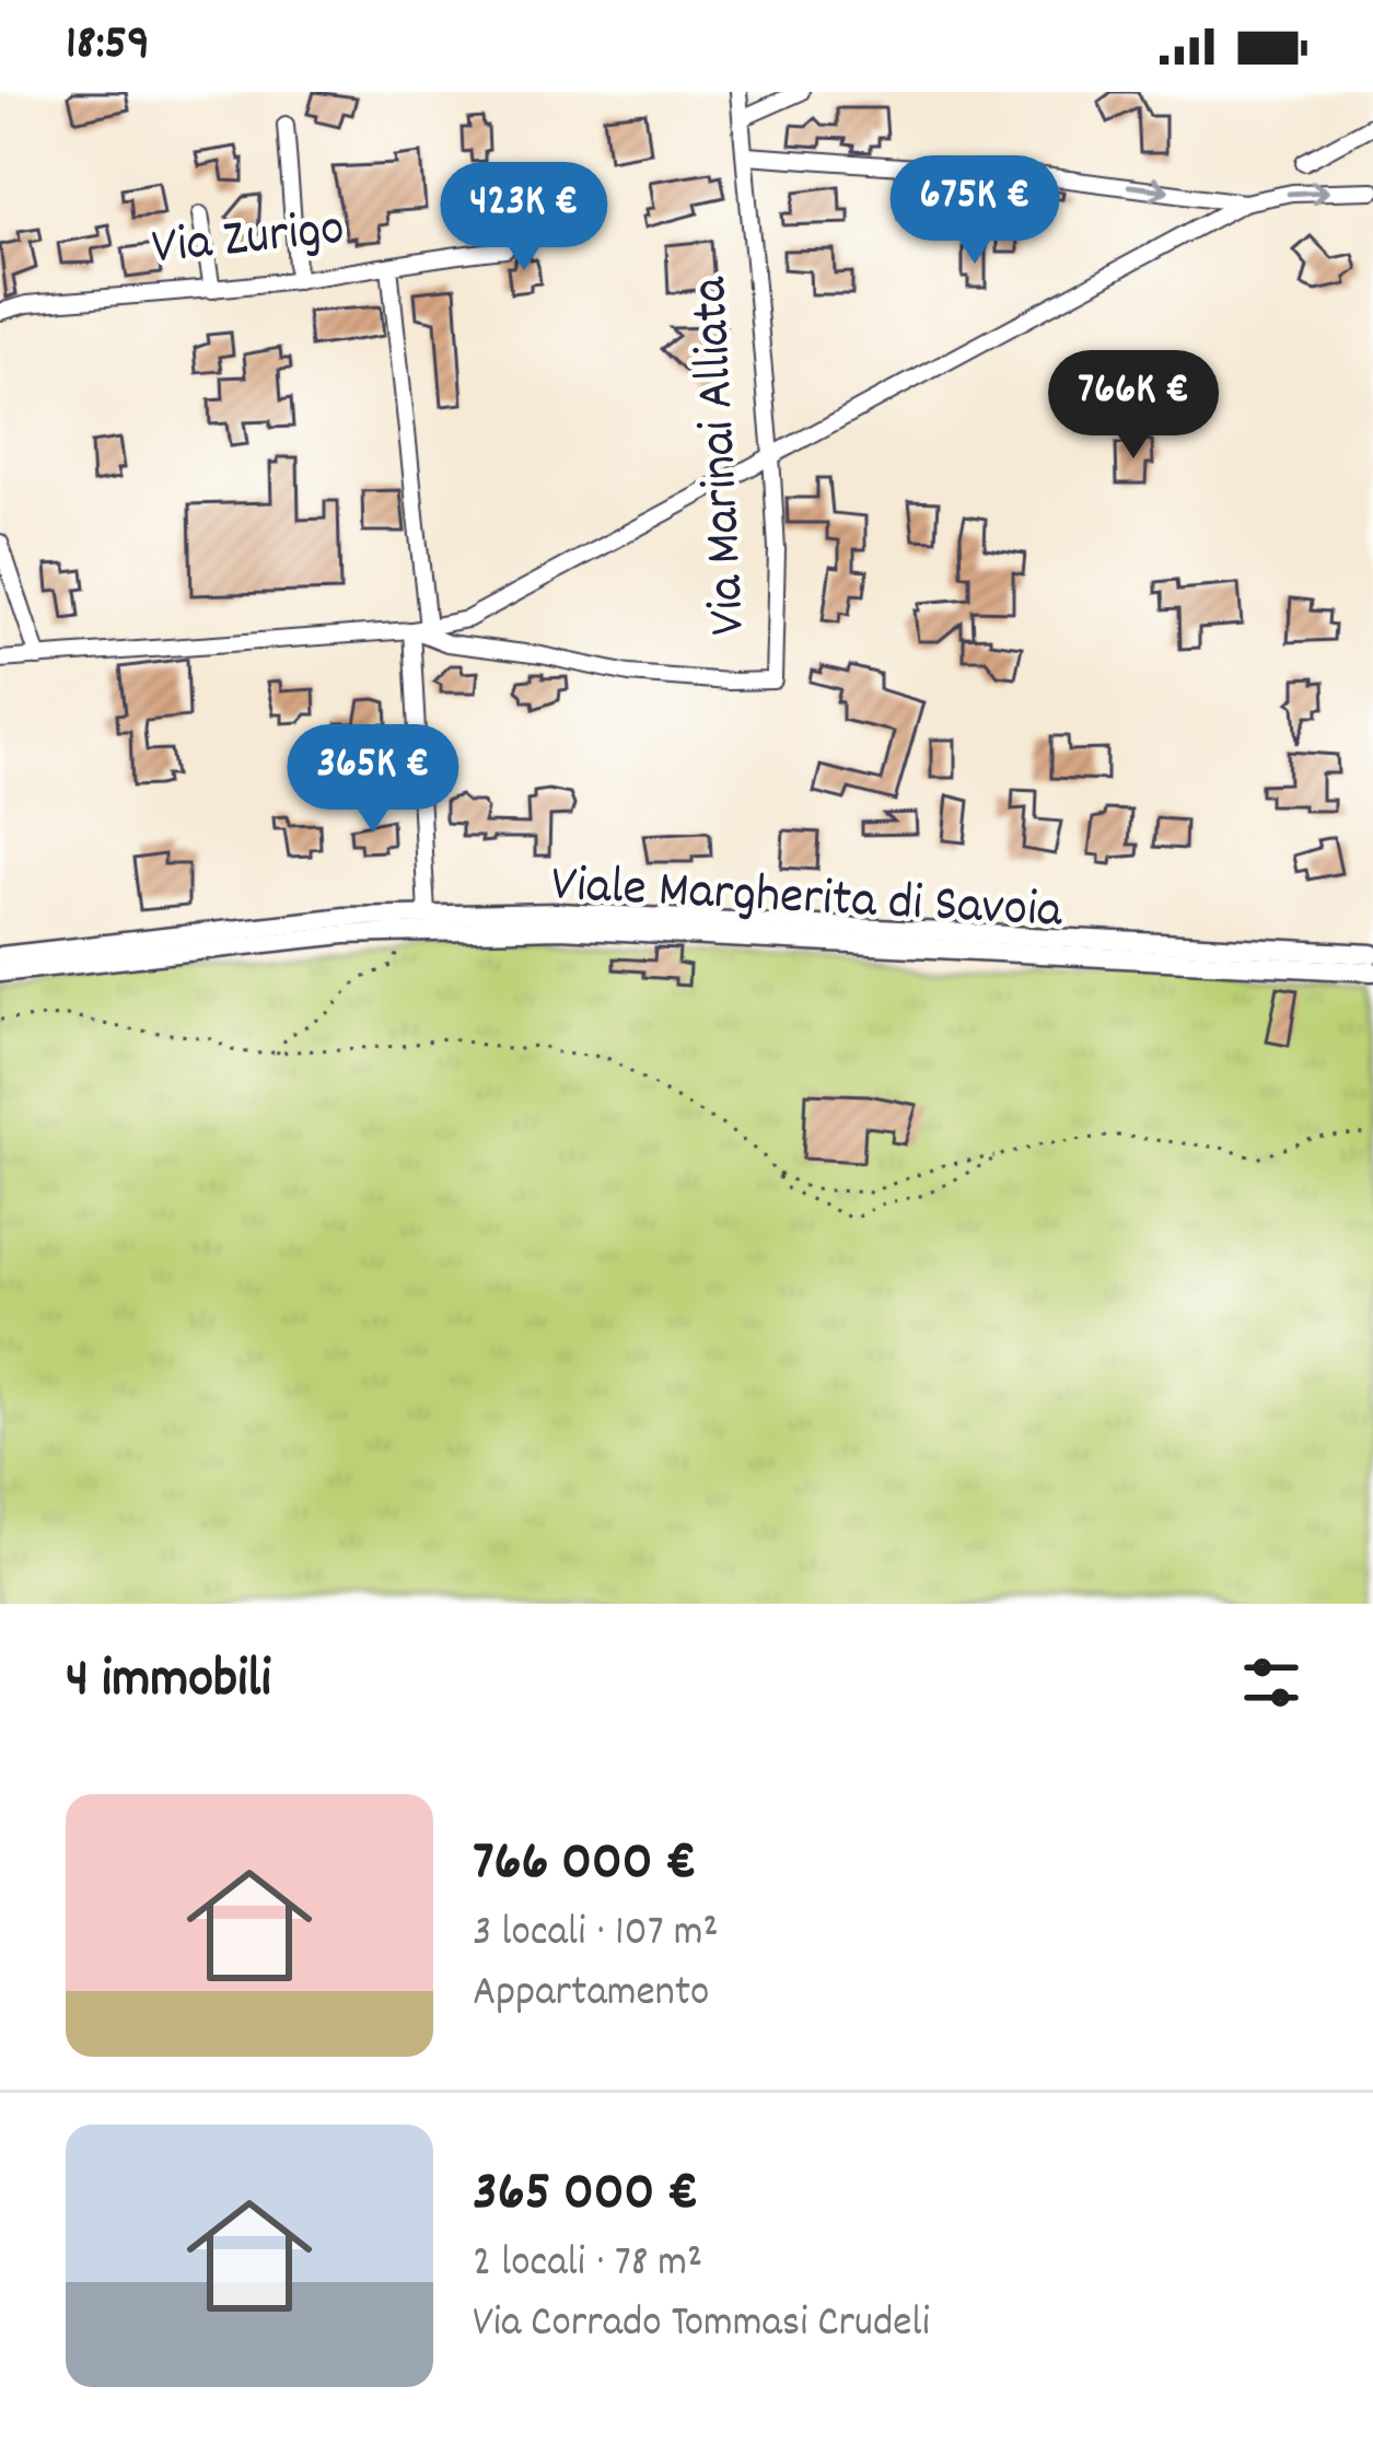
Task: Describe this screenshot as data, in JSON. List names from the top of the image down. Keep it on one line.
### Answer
{"streets":{"street":["Via Zurigo","Via Marinai Alliata","Viale Margherita di Savoia"]},"page":{"status":"18:59","price":["675K €","423K €","766K €","365K €"],"heading":"4 immobili","list":[{"name":"766 000 €","note":"3 locali · 107 m² · Appartamento"},{"name":"365 000 €","note":"2 locali · 78 m² · Via Corrado Tommasi Crudeli"}]}}
